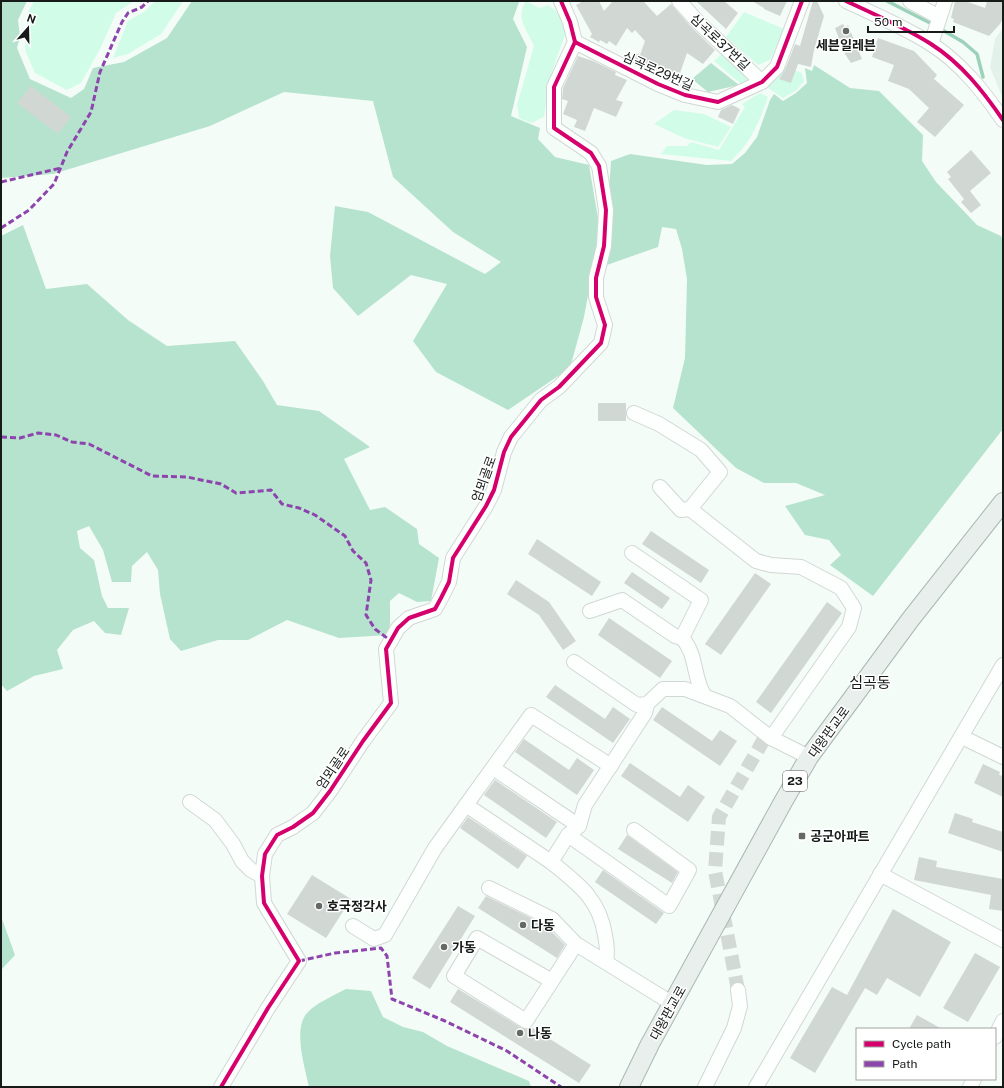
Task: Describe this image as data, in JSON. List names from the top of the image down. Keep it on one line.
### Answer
{"streets":{"main road":["대왕판교로","23"],"street":["심곡로37번길","심곡로29번길","엄뫼골로"]},"crossings":[["심곡로37번길","심곡로29번길"],["심곡로29번길","엄뫼골로"]],"districts":["심곡동"],"places":{"other":["세븐일레븐","호국정각사","다동","가동","나동"],"transit":["공군아파트"]},"legend":["Cycle path","Path"],"scale_bar":"50 m","north":"top"}
